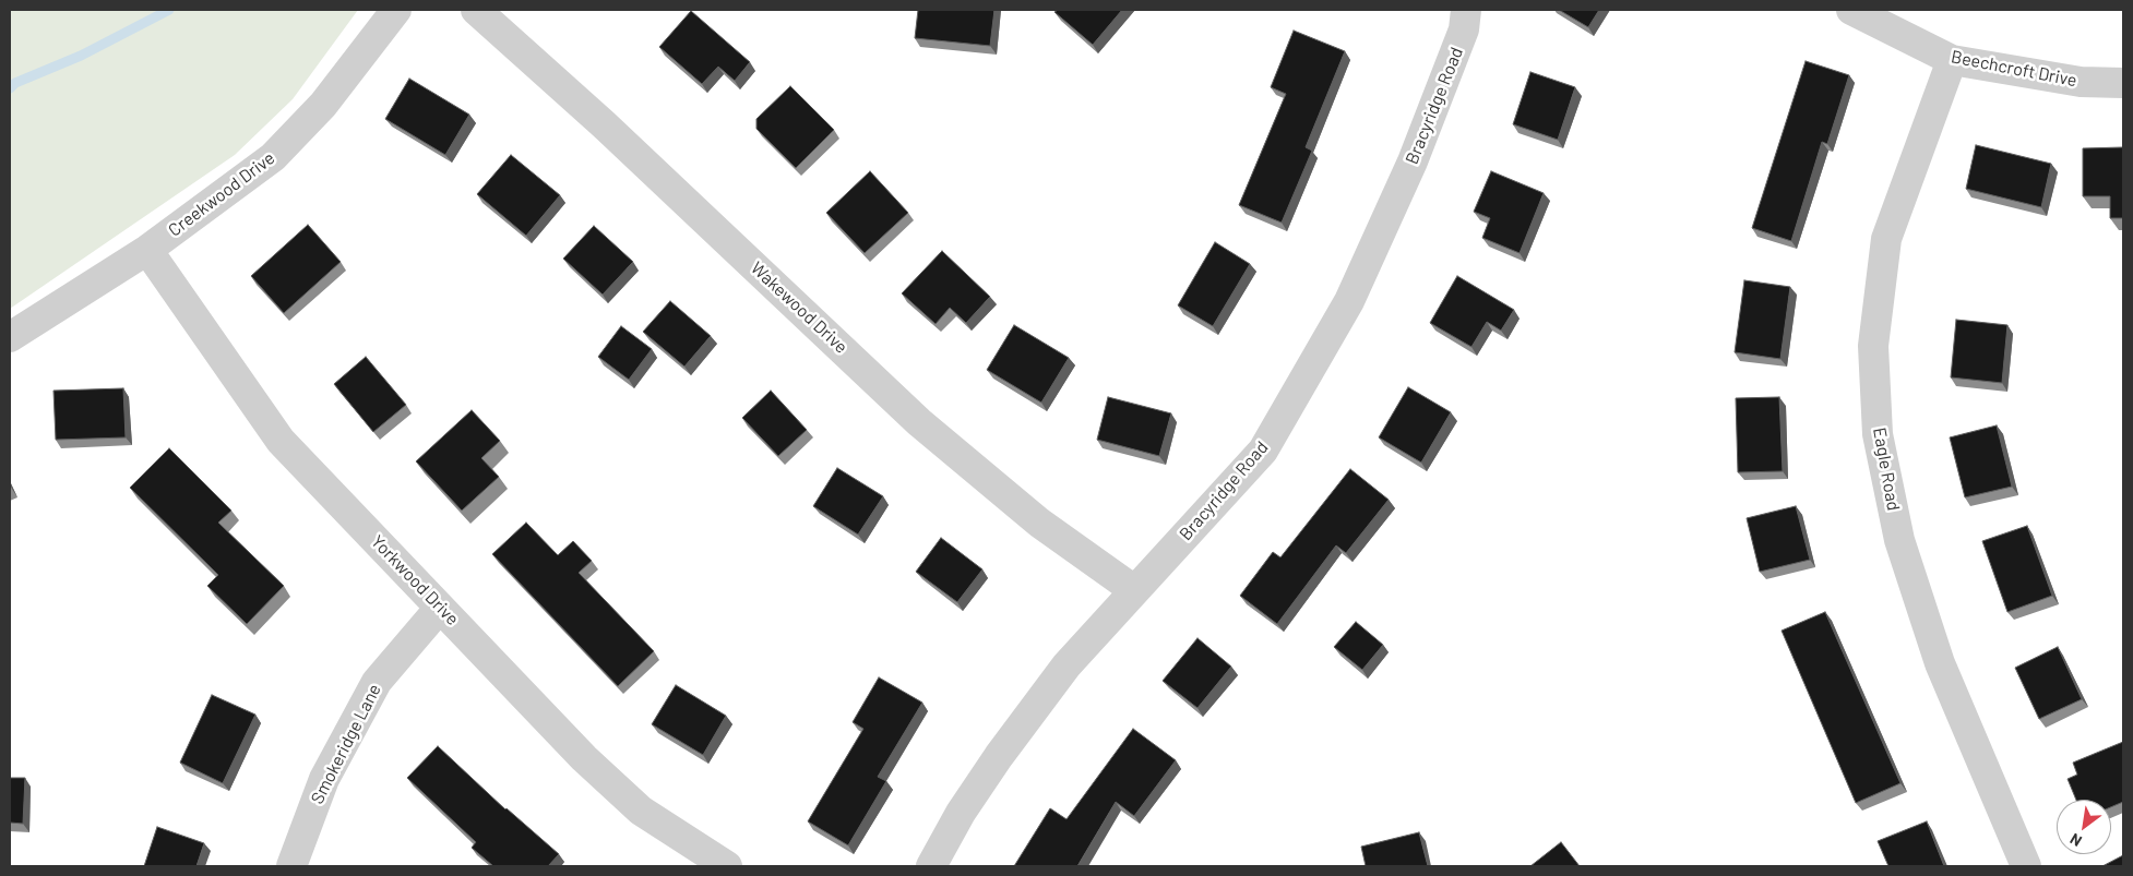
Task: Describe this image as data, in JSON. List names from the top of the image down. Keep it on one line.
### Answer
{"streets":{"street":["Beechcroft Drive","Bracyridge Road","Creekwood Drive","Wakewood Drive","Eagle Road","Yorkwood Drive","Smokeridge Lane"]},"crossings":[["Beechcroft Drive","Eagle Road"],["Bracyridge Road","Wakewood Drive"],["Creekwood Drive","Yorkwood Drive"],["Yorkwood Drive","Smokeridge Lane"]],"north":"bottom left"}
